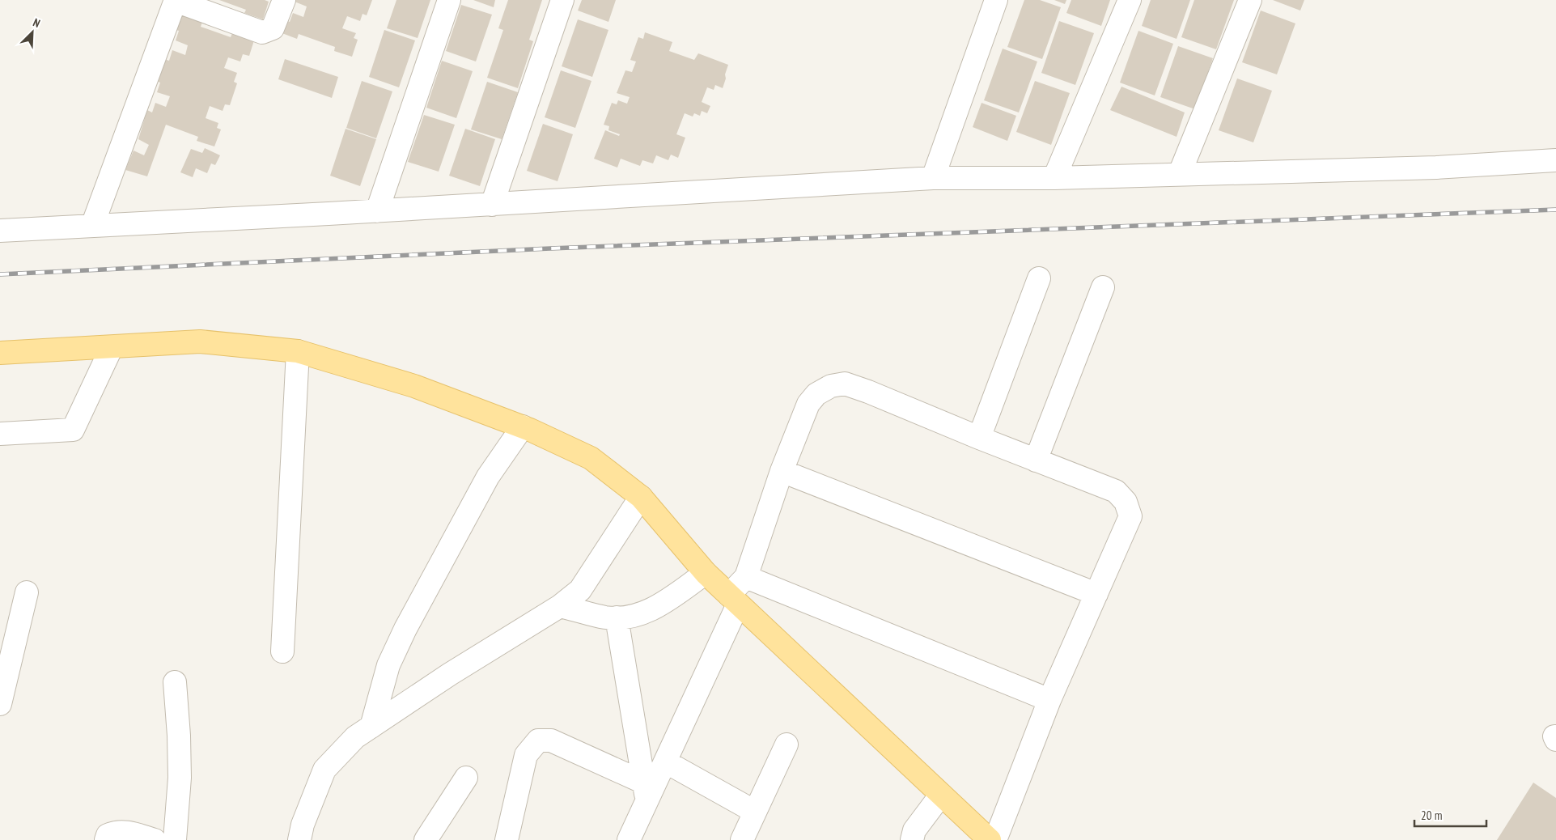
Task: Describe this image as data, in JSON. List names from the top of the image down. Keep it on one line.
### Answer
{"scale_bar":"20 m","north":"top right"}
